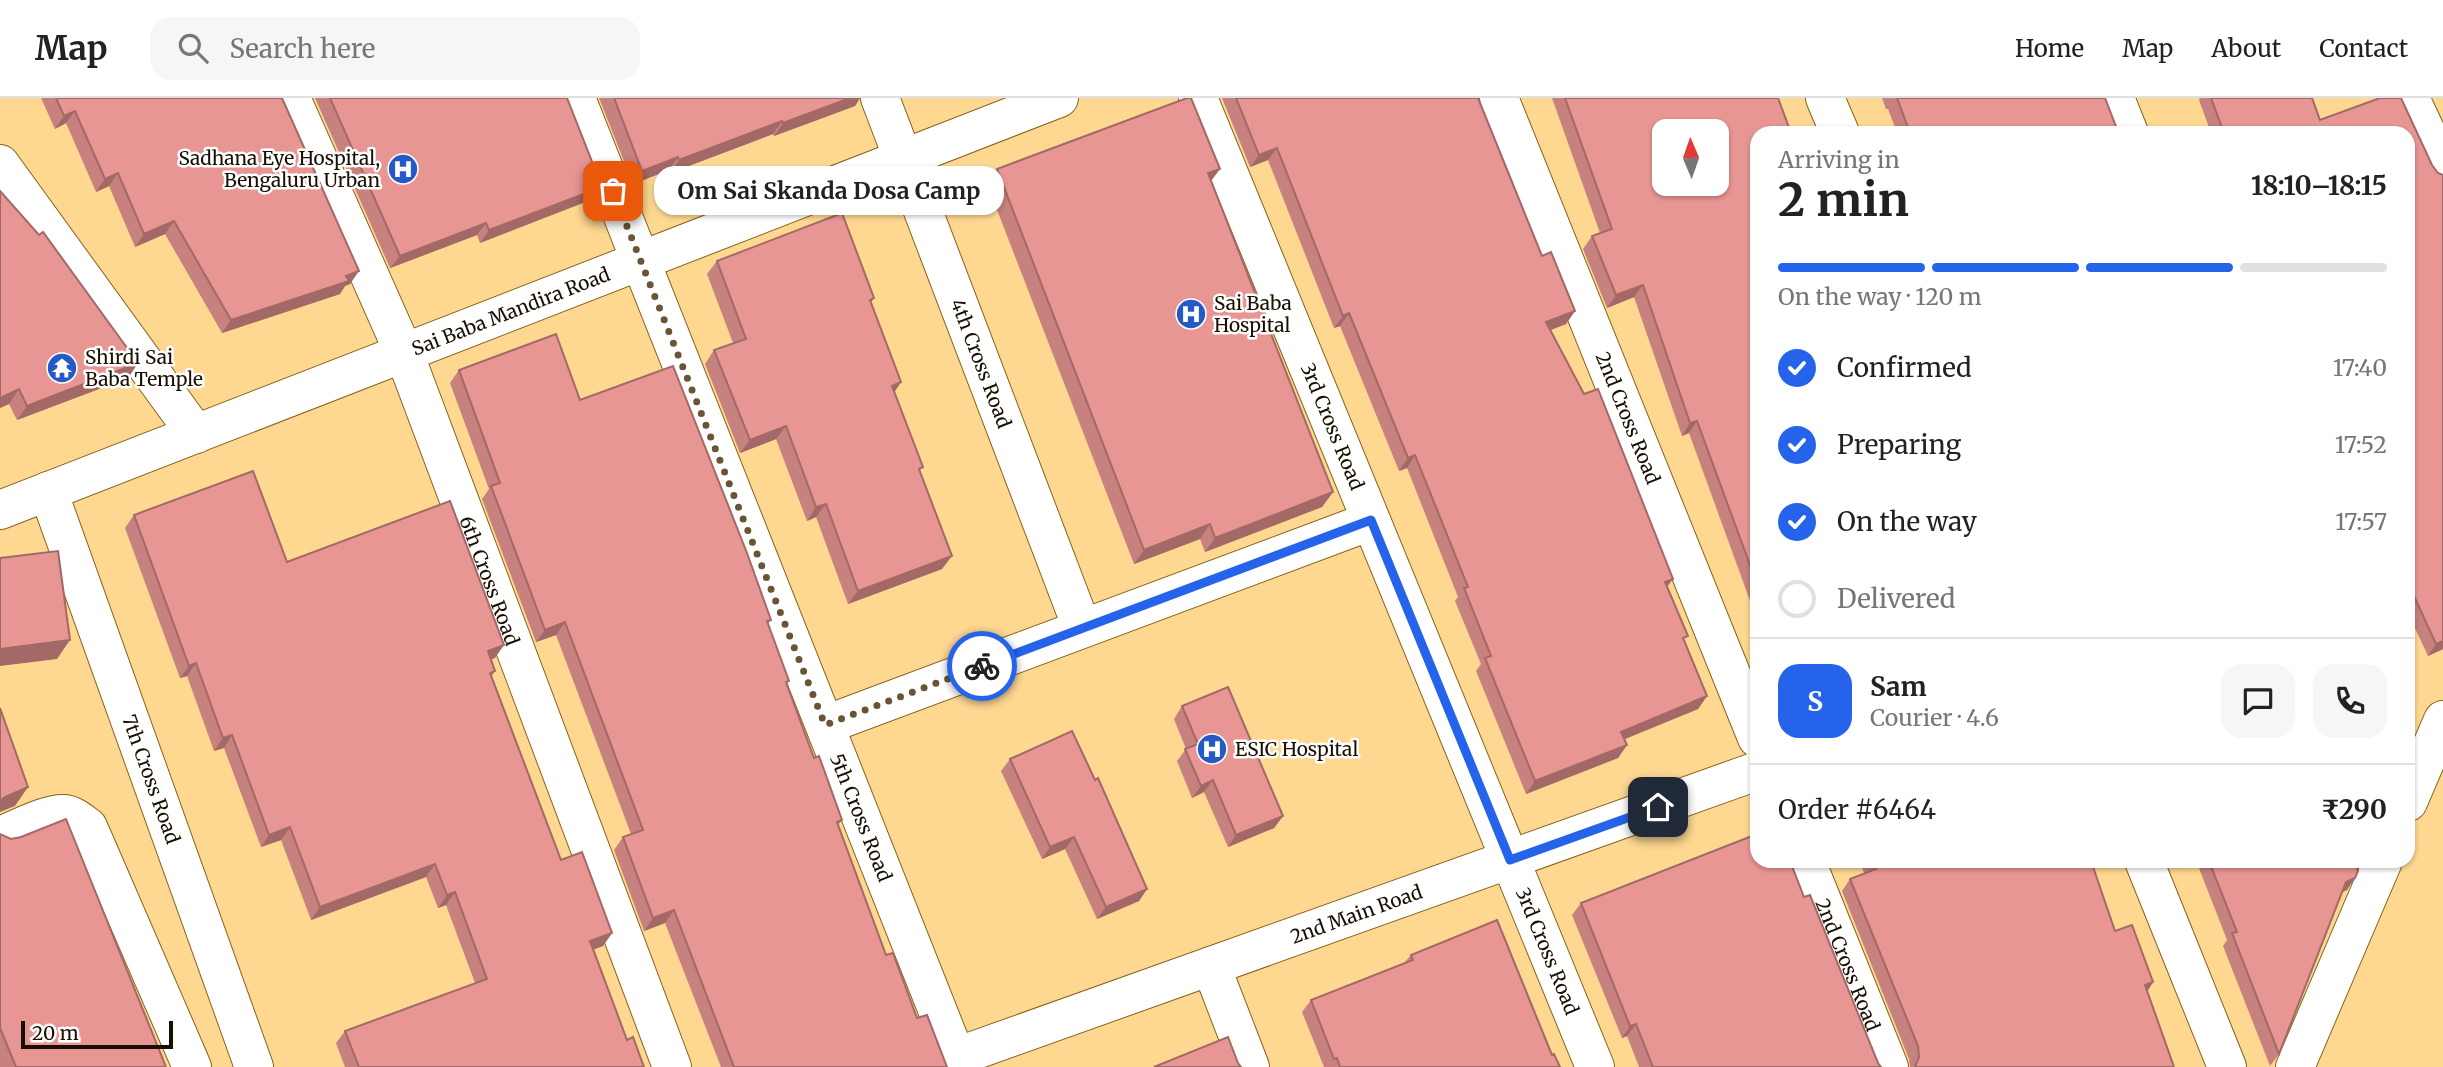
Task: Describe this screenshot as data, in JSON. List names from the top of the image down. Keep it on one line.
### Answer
{"streets":{"street":["Sai Baba Mandira Road","4th Cross Road","2nd Cross Road","3rd Cross Road","6th Cross Road","7th Cross Road","5th Cross Road","2nd Main Road"]},"crossings":[["Sai Baba Mandira Road","4th Cross Road"],["Sai Baba Mandira Road","6th Cross Road"],["Sai Baba Mandira Road","7th Cross Road"],["Sai Baba Mandira Road","5th Cross Road"],["3rd Cross Road","2nd Main Road"],["5th Cross Road","2nd Main Road"]],"places":{"hospital":["Sadhana Eye Hospital, Bengaluru Urban","Sai Baba Hospital","ESIC Hospital"],"other":["Om Sai Skanda Dosa Camp"],"temple":["Shirdi Sai Baba Temple"]},"scale_bar":"20 m","north":"top","page":{"header":"Map","search":"Search here","nav":["Home","Map","About","Contact"],"heading":["2 min","Arriving in","18:10–18:15"],"panel":["Sam","Courier · 4.6","Order #6464","₹290"],"bubble":"Om Sai Skanda Dosa Camp","bar":"On the way · 120 m","list":[["Confirmed","17:40"],["Preparing","17:52"],["On the way","17:57"],"Delivered"],"round":"S","scale":"20 m"}}
